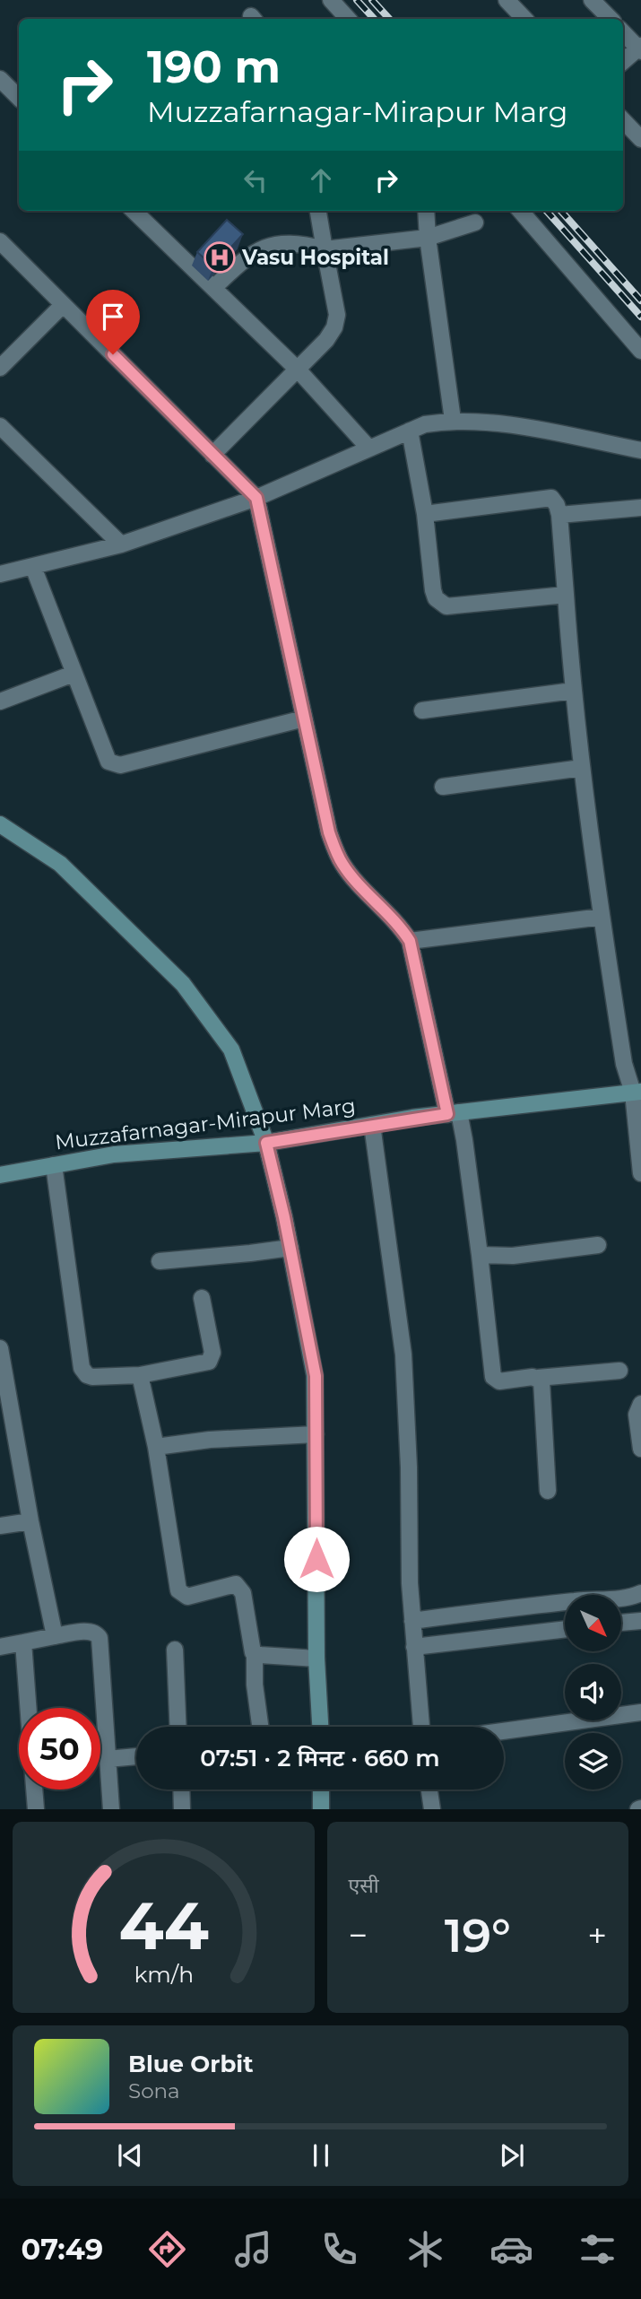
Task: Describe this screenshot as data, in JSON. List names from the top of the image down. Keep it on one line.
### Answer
{"streets":{"main road":["Muzzafarnagar-Mirapur Marg"]},"places":{"hospital":["Vasu Hospital"]},"north":"bottom right","page":{"turn":["190 m","Muzzafarnagar-Mirapur Marg"],"limit":"50","trip":"07:51 · 2 मिनट · 660 m","tile":"एसी","heat":["−","19°","+"],"song":["Blue Orbit","Sona"],"tabs":"07:49","gauge":["44","km/h"]}}
